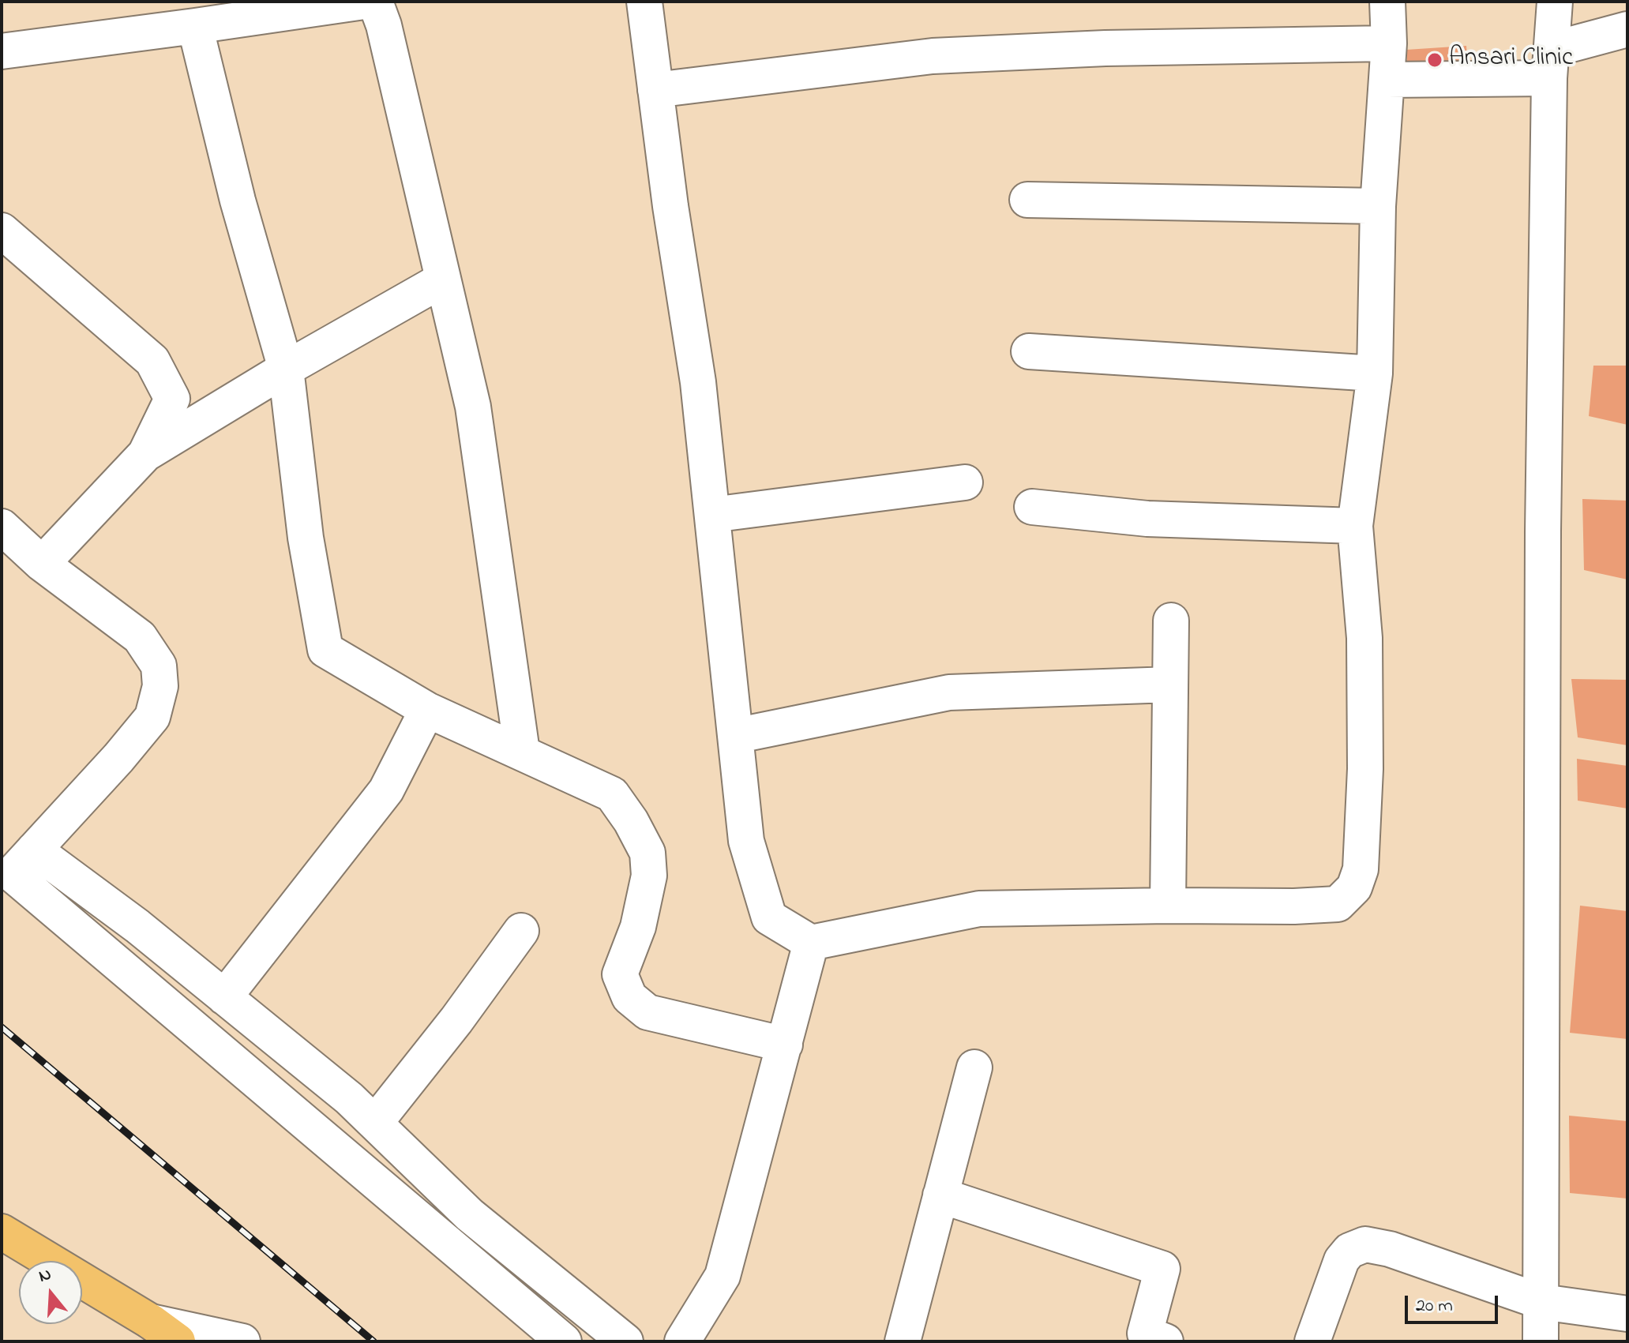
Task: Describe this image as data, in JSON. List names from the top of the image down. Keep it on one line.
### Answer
{"places":["Ansari Clinic"],"scale_bar":"20 m","north":"top"}
